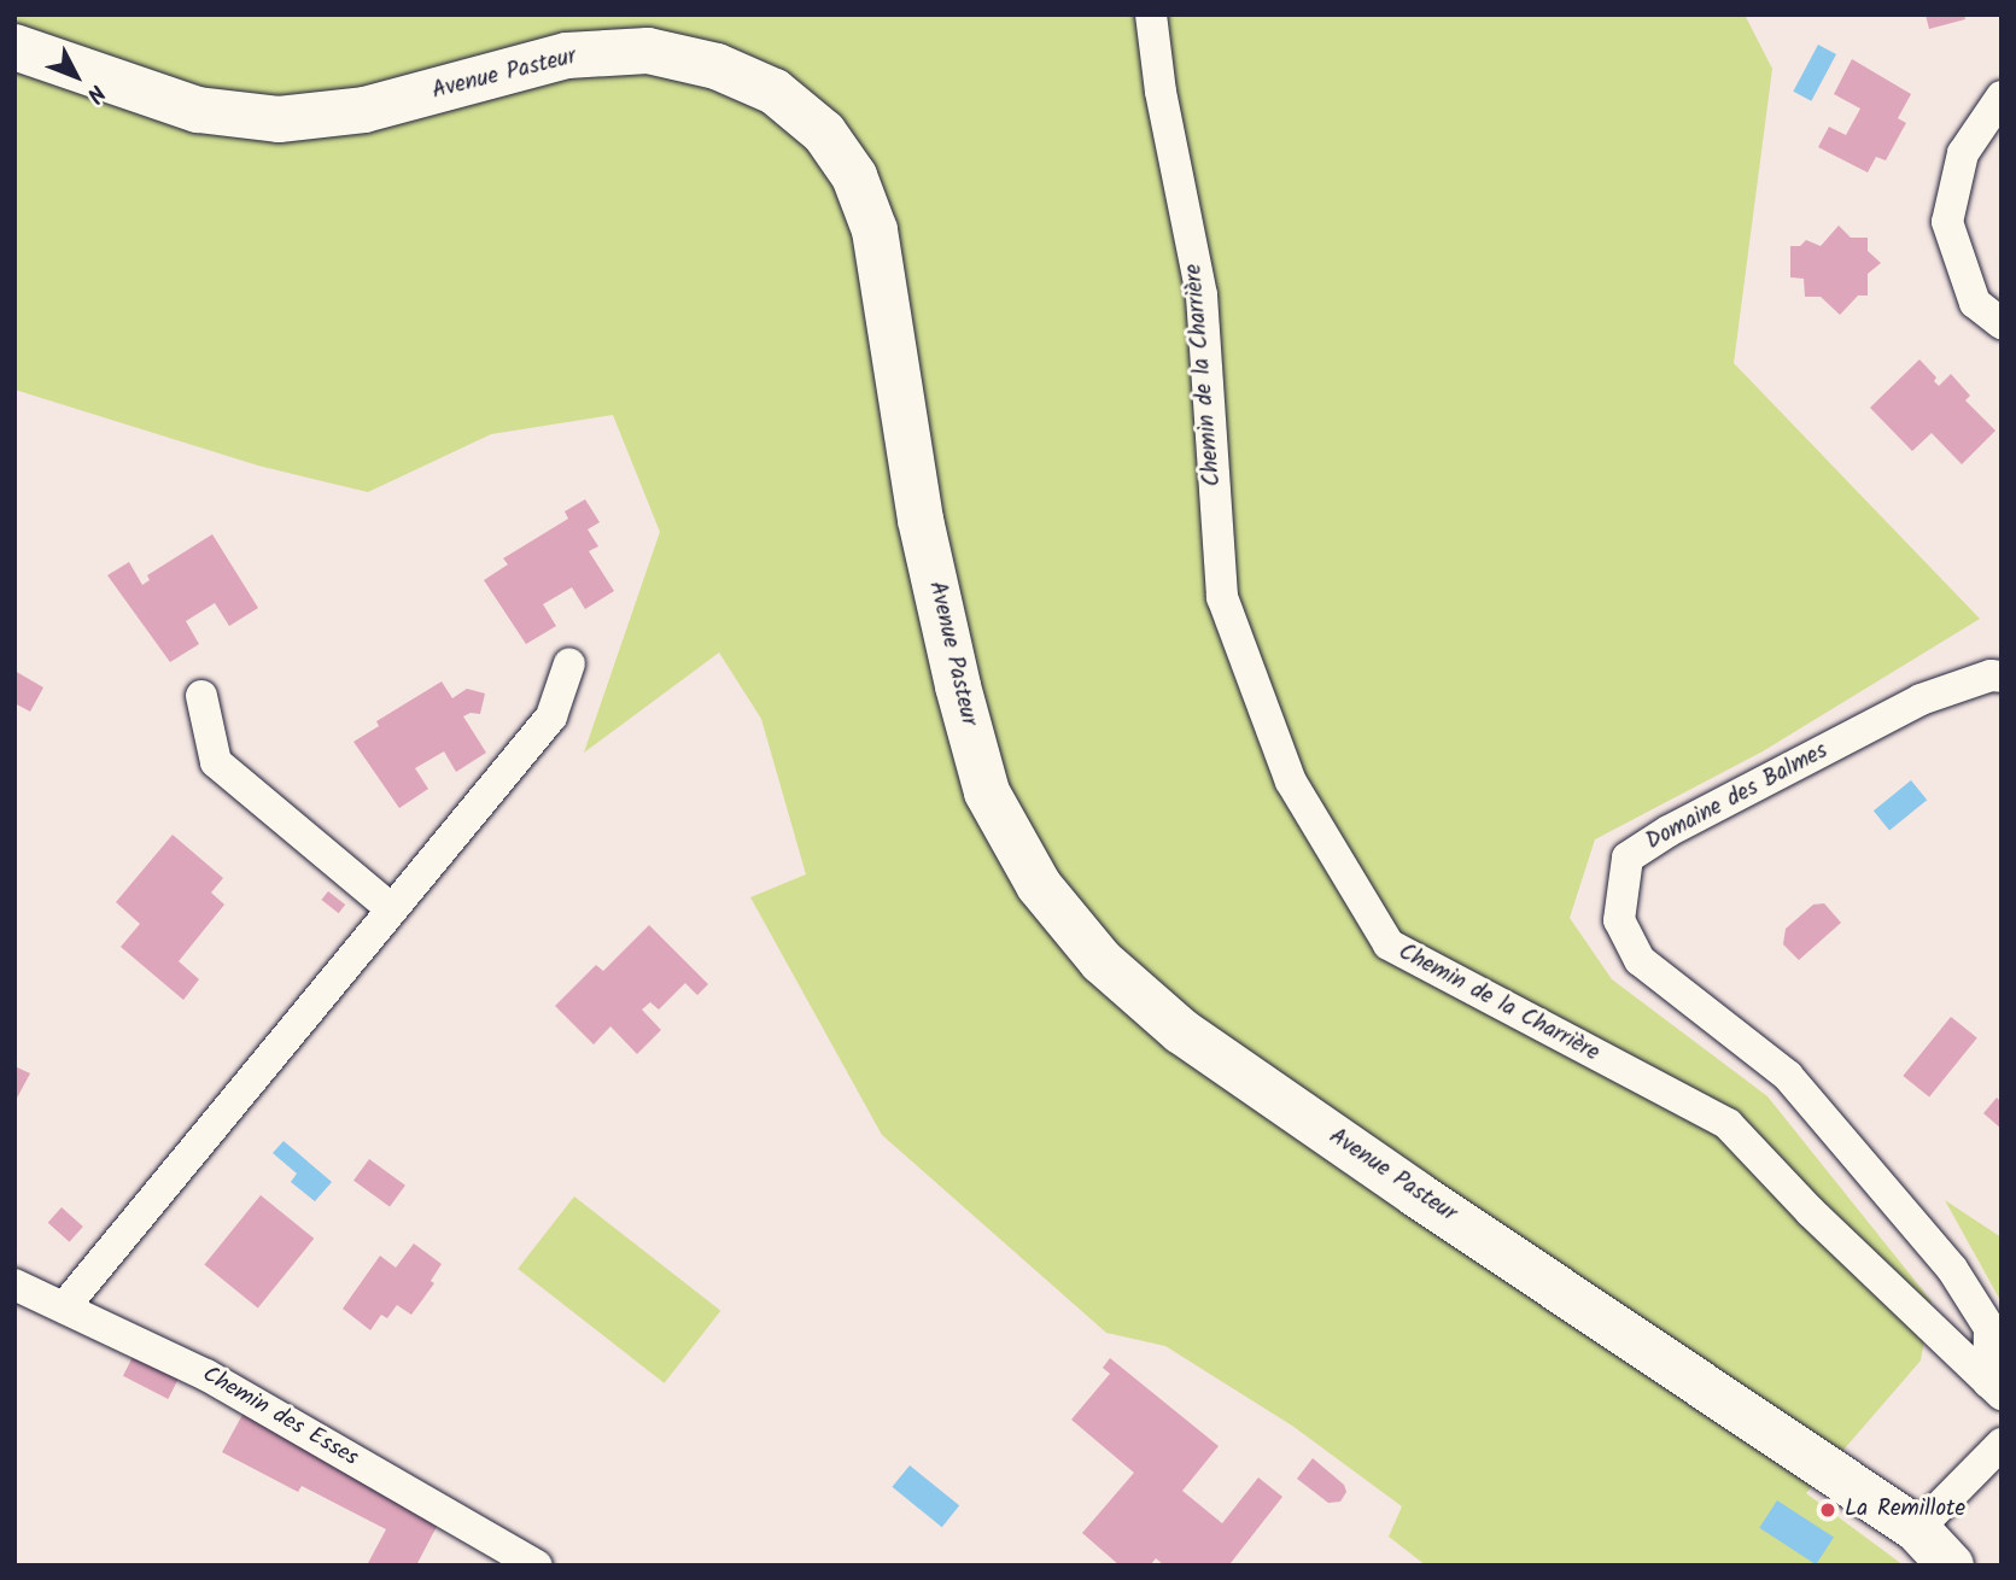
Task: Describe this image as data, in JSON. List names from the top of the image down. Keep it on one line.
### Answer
{"streets":{"main road":["Avenue Pasteur"],"street":["Chemin de la Charrière","Domaine des Balmes","Chemin des Esses"]},"crossings":[["Chemin de la Charrière","Domaine des Balmes"]],"places":["La Remillote"],"north":"bottom right"}
